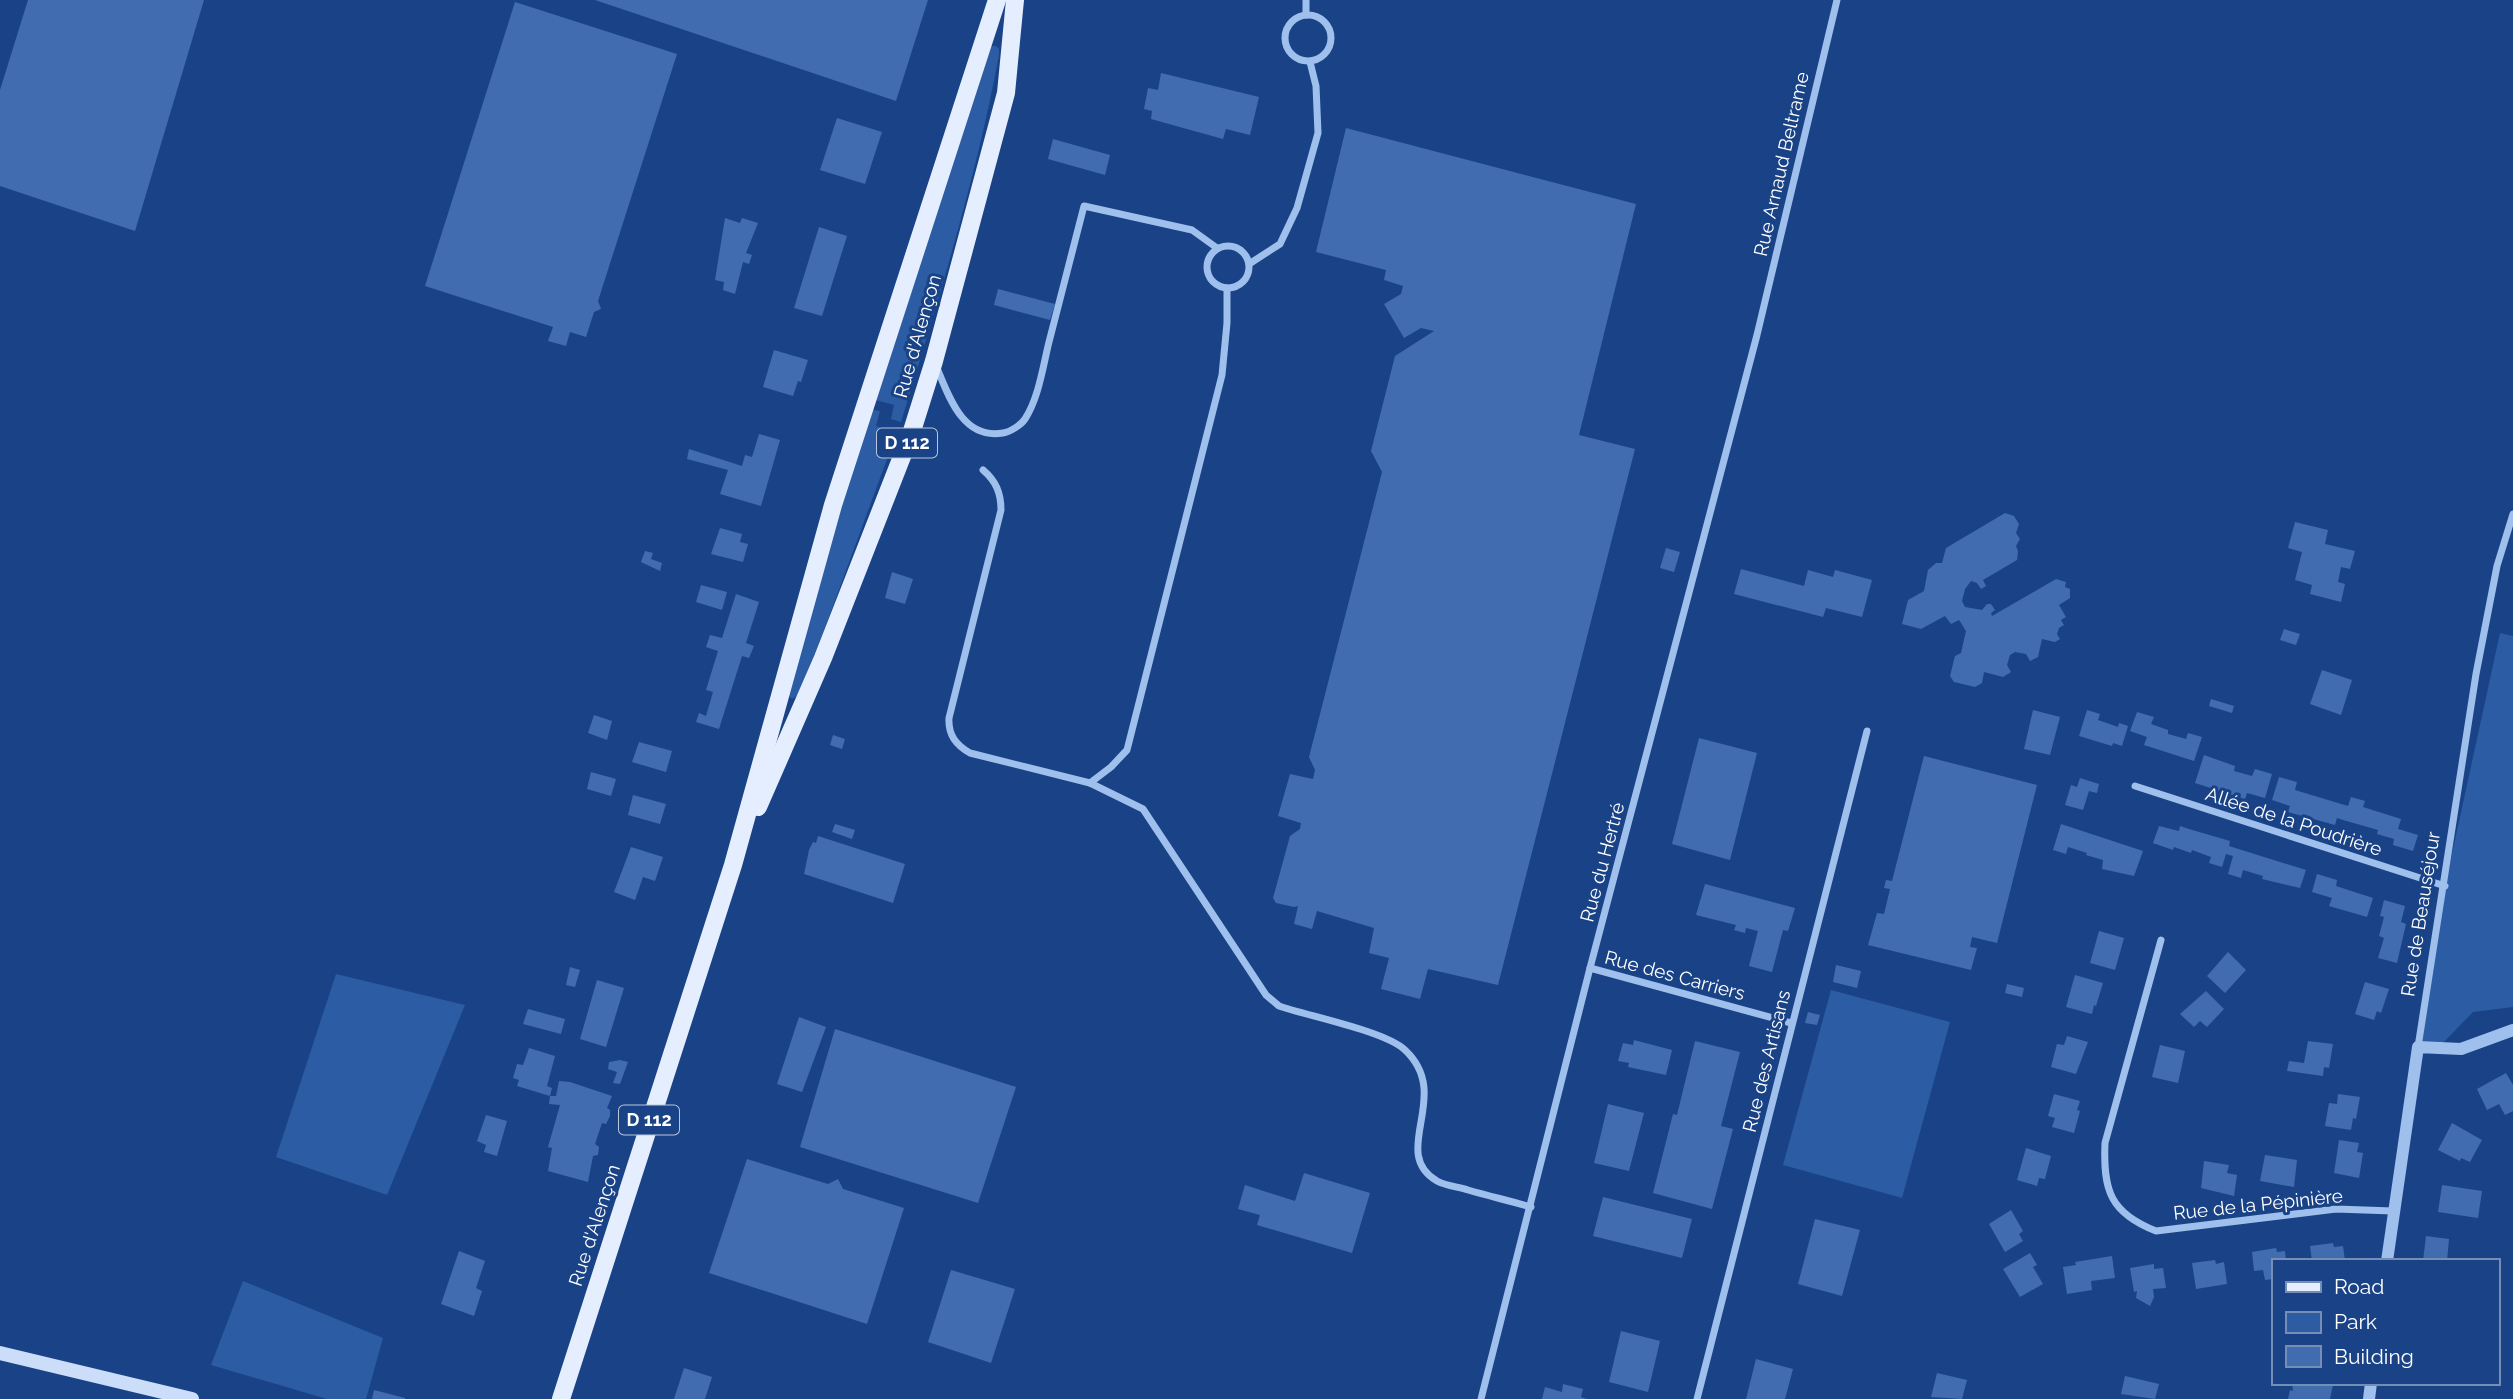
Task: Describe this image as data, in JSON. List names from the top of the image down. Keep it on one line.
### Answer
{"streets":{"main road":["Rue d'Alençon","D 112"],"street":["Rue Arnaud Beltrame","Allée de la Poudrière","Rue du Hertré","Rue de Beauséjour","Rue des Carriers","Rue des Artisans","Rue de la Pépinière"]},"crossings":[["Rue Arnaud Beltrame","Rue du Hertré"],["Allée de la Poudrière","Rue de Beauséjour"],["Rue du Hertré","Rue des Carriers"],["Rue de Beauséjour","Rue de la Pépinière"],["Rue des Carriers","Rue des Artisans"]],"legend":["Road","Park","Building"]}
